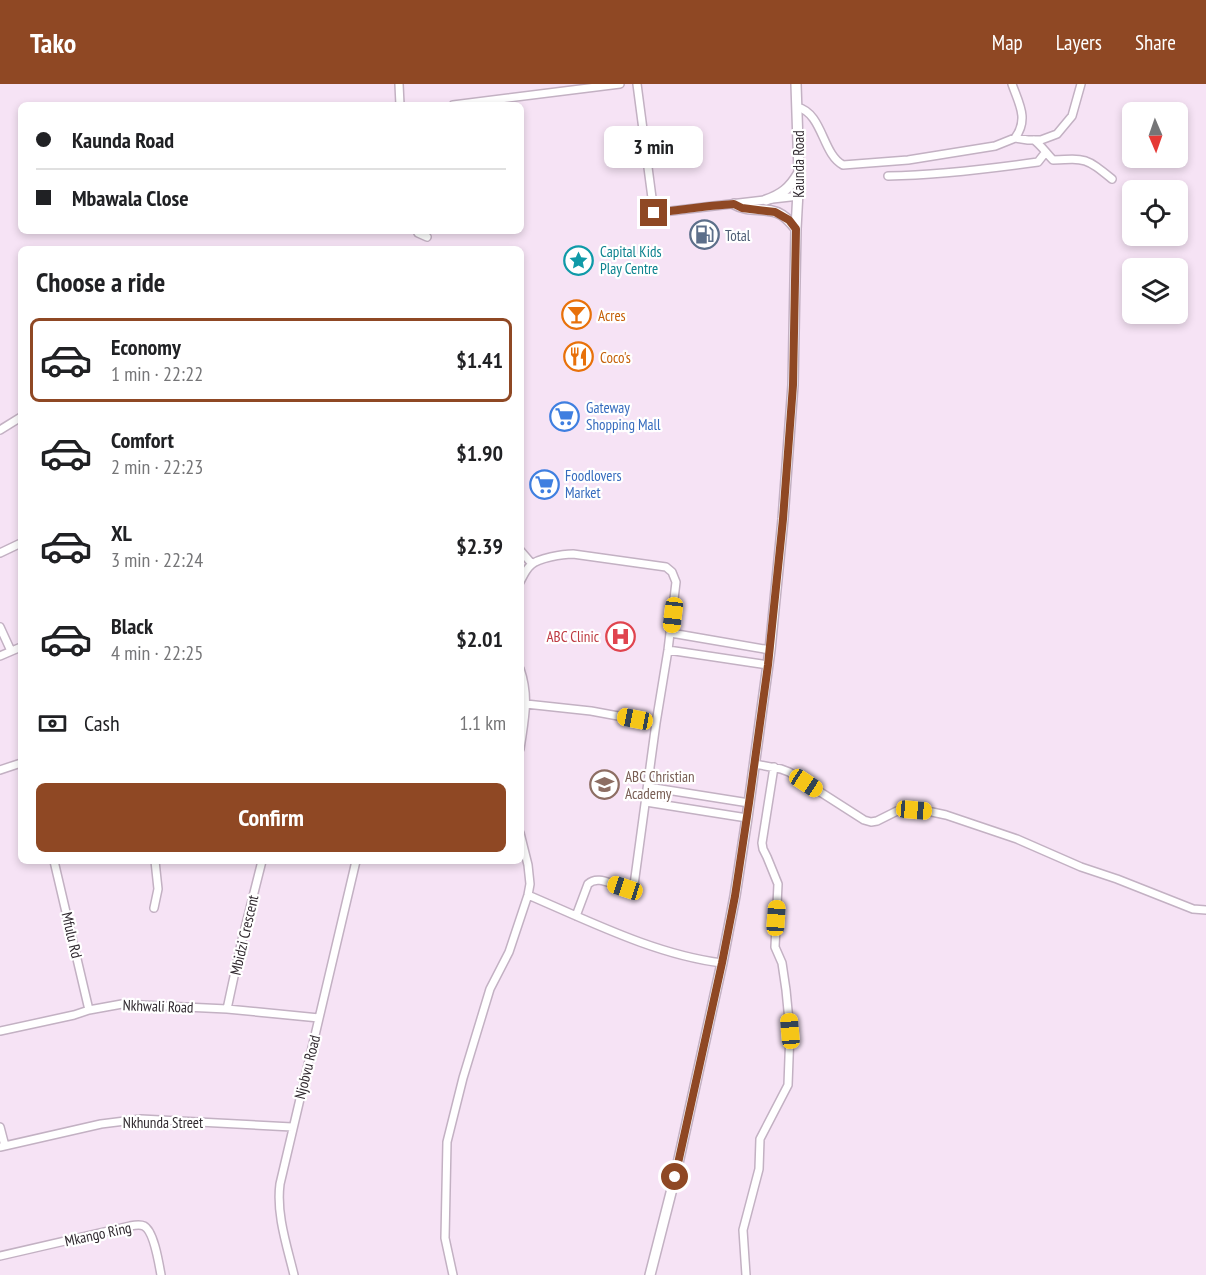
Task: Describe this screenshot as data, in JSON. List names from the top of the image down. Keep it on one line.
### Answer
{"streets":{"main road":["Kaunda Road"],"street":["Mfulu Rd","Mbidzi Crescent","Nkhwali Road","Njobvu Road","Nkhunda Street","Mkango Ring"]},"crossings":[["Mfulu Rd","Nkhwali Road"],["Mbidzi Crescent","Nkhwali Road"],["Nkhwali Road","Njobvu Road"],["Njobvu Road","Nkhunda Street"]],"places":{"fuel station":["Total"],"place":["Capital Kids Play Centre"],"bar":["Acres"],"restaurant":["Coco's"],"supermarket":["Gateway Shopping Mall","Foodlovers Market"],"hospital":["ABC Clinic"],"school or university":["ABC Christian Academy"]},"north":"bottom","page":{"header":"Tako","nav":["Map","Layers","Share"],"banner":["Kaunda Road","Mbawala Close"],"bubble":"3 min","heading":"Choose a ride","list":[{"name":"Economy","note":"1 min · 22:22","value":"$1.41"},{"name":"Comfort","note":"2 min · 22:23","value":"$1.90"},{"name":"XL","note":"3 min · 22:24","value":"$2.39"},{"name":"Black","note":"4 min · 22:25","value":"$2.01"}],"pay":["Cash","1.1 km"],"buttons":"Confirm"}}
